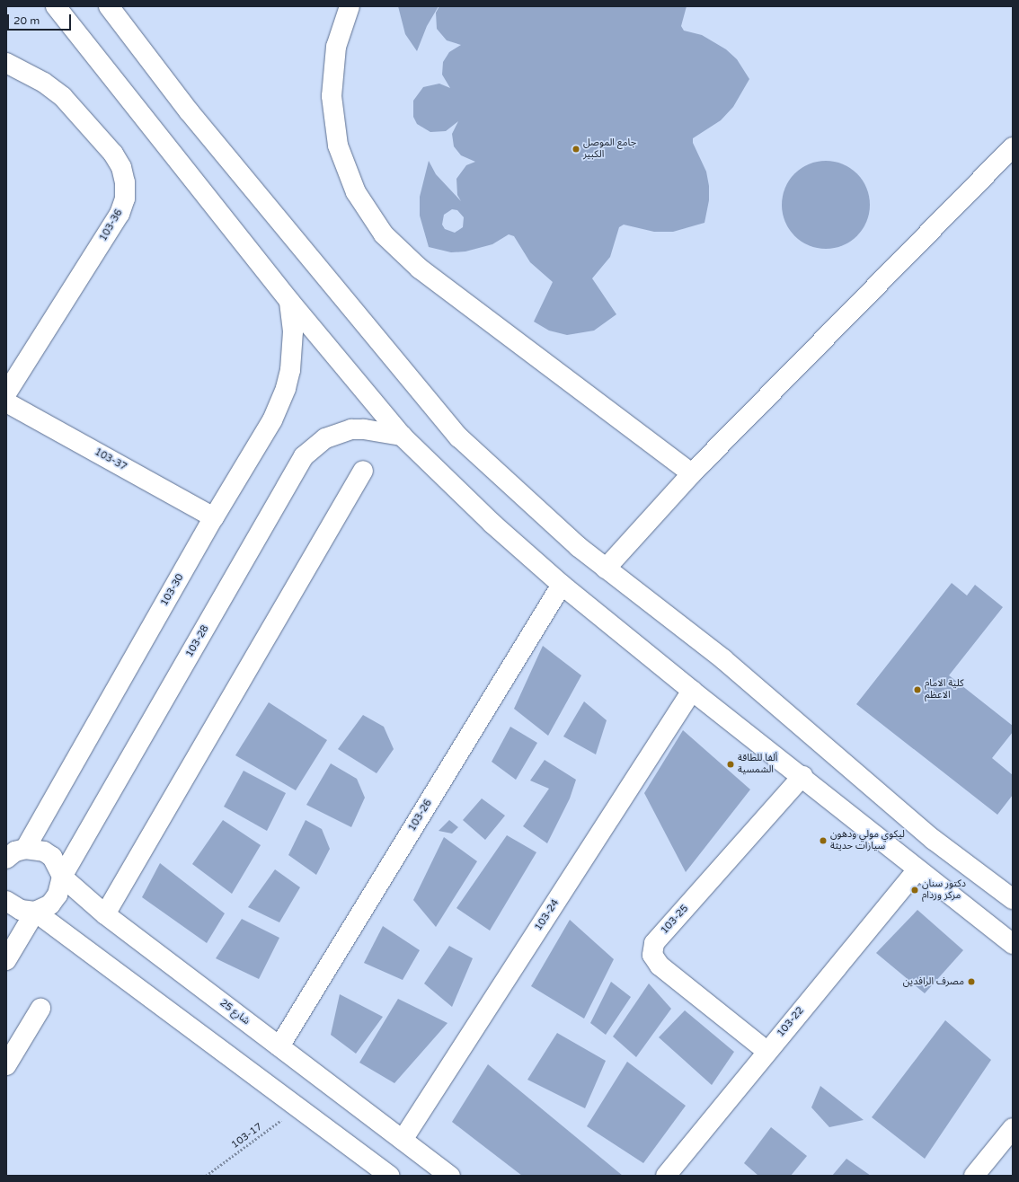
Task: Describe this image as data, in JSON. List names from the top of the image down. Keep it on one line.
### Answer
{"streets":{"street":["103-36","103-37","103-30","103-28","103-26","103-24","103-25","شارع 25","103-22"],"path":["103-17"]},"crossings":[["103-37","103-30"],["103-30","شارع 25"],["103-28","شارع 25"],["103-26","شارع 25"],["103-24","شارع 25"],["103-25","103-22"]],"places":["جامع الموصل الكبير","كلية الامام الاعظم","ألفا للطاقة الشمسية","ليكوي مولي ودهون سيارات حديثة","دكتور سنان مركز وزدام","مصرف الرافدين"],"scale_bar":"20 m"}
